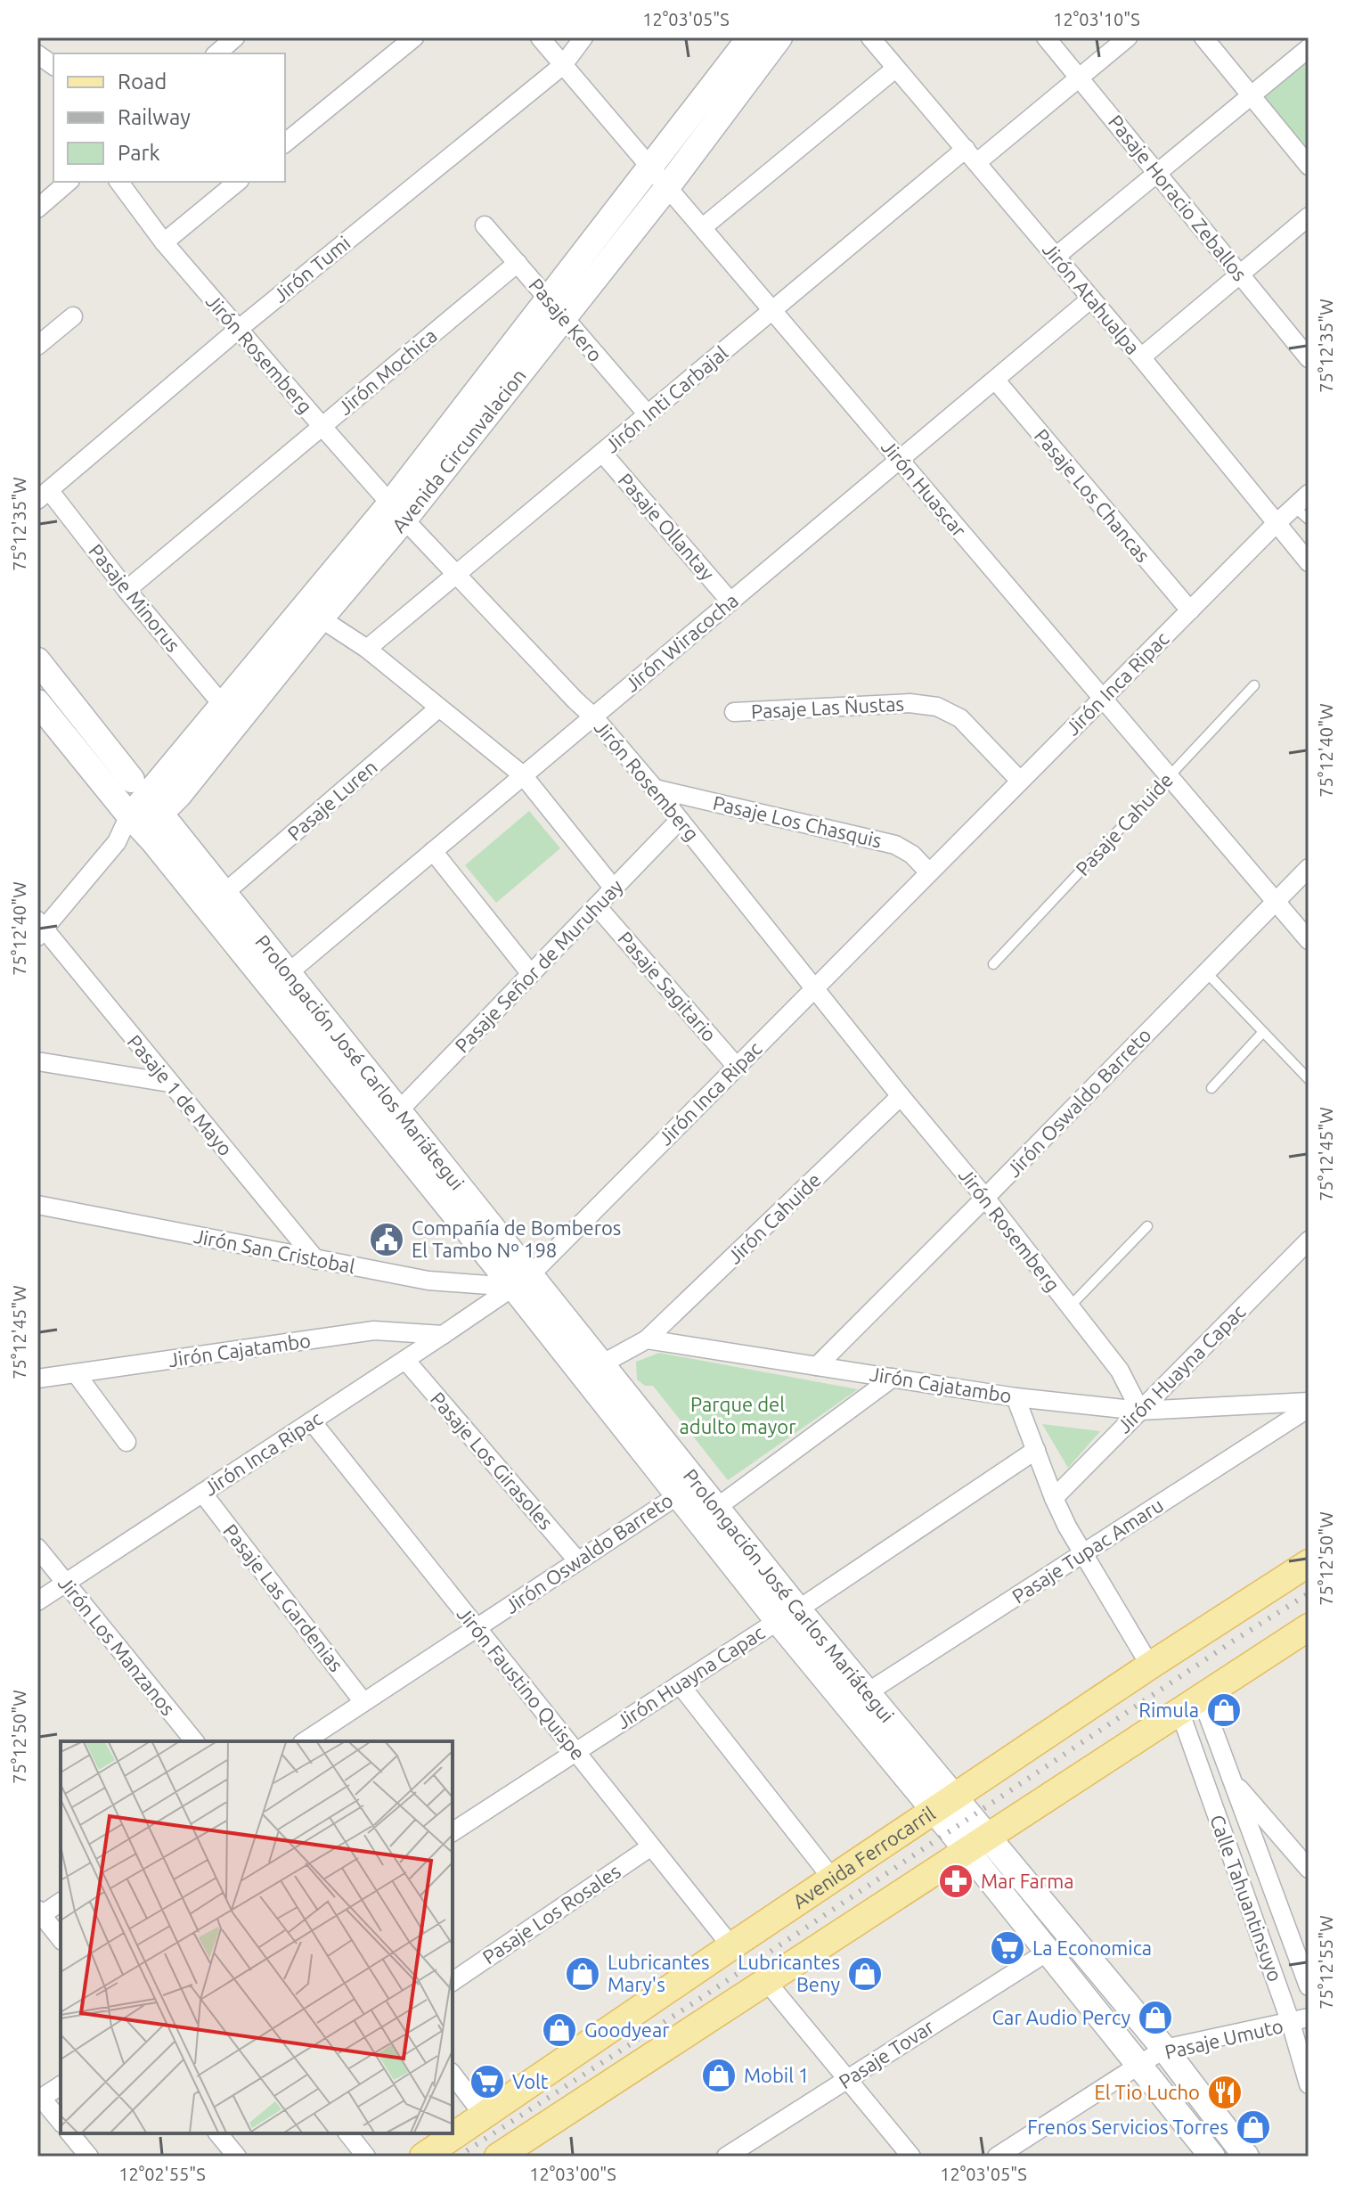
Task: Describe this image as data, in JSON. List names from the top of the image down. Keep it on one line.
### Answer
{"streets":{"main road":["Avenida Circunvalacion","Prolongación José Carlos Mariátegui","Avenida Ferrocarril"],"street":["Pasaje Horacio Zeballos","Jirón Tumi","Jirón Atahualpa","Pasaje Kero","Jirón Rosemberg","Jirón Mochica","Jirón Inti Carbajal","Jirón Huascar","Pasaje Los Chancas","Pasaje Ollantay","Pasaje Minorus","Jirón Wiracocha","Jirón Inca Ripac","Pasaje Las Ñustas","Pasaje Luren","Pasaje Los Chasquis","Pasaje Señor de Muruhuay","Pasaje Sagitario","Pasaje 1 de Mayo","Jirón Oswaldo Barreto","Jirón Cahuide","Jirón San Cristobal","Jirón Cajatambo","Jirón Huayna Capac","Pasaje Los Girasoles","Pasaje Tupac Amaru","Pasaje Las Gardenias","Jirón Los Manzanos","Jirón Faustino Quispe","Calle Tahuantinsuyo","Pasaje Los Rosales","Pasaje Umuto","Pasaje Tovar"],"lane":["Pasaje Cahuide"]},"crossings":[["Pasaje Horacio Zeballos","Jirón Inti Carbajal"],["Jirón Tumi","Jirón Rosemberg"],["Jirón Tumi","Jirón Huascar"],["Jirón Tumi","Pasaje Minorus"],["Jirón Atahualpa","Jirón Inti Carbajal"],["Jirón Atahualpa","Jirón Wiracocha"],["Jirón Atahualpa","Jirón Inca Ripac"],["Pasaje Kero","Jirón Mochica"],["Pasaje Kero","Jirón Inti Carbajal"],["Pasaje Kero","Avenida Circunvalacion"],["Jirón Rosemberg","Jirón Mochica"],["Jirón Rosemberg","Jirón Inti Carbajal"],["Jirón Rosemberg","Avenida Circunvalacion"],["Jirón Rosemberg","Jirón Wiracocha"],["Jirón Rosemberg","Jirón Inca Ripac"],["Jirón Rosemberg","Pasaje Los Chasquis"],["Jirón Rosemberg","Pasaje Señor de Muruhuay"],["Jirón Rosemberg","Jirón Oswaldo Barreto"],["Jirón Rosemberg","Jirón Cahuide"],["Jirón Rosemberg","Jirón Cajatambo"],["Jirón Rosemberg","Jirón Huayna Capac"],["Jirón Mochica","Pasaje Minorus"],["Jirón Inti Carbajal","Jirón Huascar"],["Jirón Inti Carbajal","Pasaje Ollantay"],["Avenida Circunvalacion","Jirón Huascar"],["Avenida Circunvalacion","Pasaje Minorus"],["Avenida Circunvalacion","Prolongación José Carlos Mariátegui"],["Avenida Circunvalacion","Pasaje 1 de Mayo"],["Jirón Huascar","Jirón Wiracocha"],["Jirón Huascar","Jirón Inca Ripac"],["Jirón Huascar","Pasaje Cahuide"],["Jirón Huascar","Jirón Oswaldo Barreto"],["Pasaje Los Chancas","Jirón Wiracocha"],["Pasaje Los Chancas","Jirón Inca Ripac"],["Pasaje Ollantay","Jirón Wiracocha"],["Jirón Wiracocha","Prolongación José Carlos Mariátegui"],["Jirón Inca Ripac","Pasaje Las Ñustas"],["Jirón Inca Ripac","Pasaje Los Chasquis"],["Jirón Inca Ripac","Pasaje Sagitario"],["Jirón Inca Ripac","Prolongación José Carlos Mariátegui"],["Jirón Inca Ripac","Jirón San Cristobal"],["Jirón Inca Ripac","Jirón Cajatambo"],["Jirón Inca Ripac","Pasaje Los Girasoles"],["Jirón Inca Ripac","Pasaje Las Gardenias"],["Jirón Inca Ripac","Jirón Los Manzanos"],["Jirón Inca Ripac","Jirón Faustino Quispe"],["Pasaje Luren","Prolongación José Carlos Mariátegui"],["Pasaje Señor de Muruhuay","Pasaje Sagitario"],["Pasaje Señor de Muruhuay","Prolongación José Carlos Mariátegui"],["Prolongación José Carlos Mariátegui","Jirón Oswaldo Barreto"],["Prolongación José Carlos Mariátegui","Jirón San Cristobal"],["Prolongación José Carlos Mariátegui","Jirón Huayna Capac"],["Prolongación José Carlos Mariátegui","Pasaje Tupac Amaru"],["Prolongación José Carlos Mariátegui","Avenida Ferrocarril"],["Prolongación José Carlos Mariátegui","Pasaje Umuto"],["Prolongación José Carlos Mariátegui","Pasaje Tovar"],["Pasaje 1 de Mayo","Jirón San Cristobal"],["Jirón Oswaldo Barreto","Jirón Cajatambo"],["Jirón Oswaldo Barreto","Pasaje Los Girasoles"],["Jirón Oswaldo Barreto","Pasaje Las Gardenias"],["Jirón Oswaldo Barreto","Jirón Faustino Quispe"],["Jirón Cahuide","Jirón Cajatambo"],["Jirón Cajatambo","Jirón Huayna Capac"],["Jirón Huayna Capac","Jirón Faustino Quispe"],["Jirón Faustino Quispe","Avenida Ferrocarril"],["Jirón Faustino Quispe","Pasaje Los Rosales"],["Calle Tahuantinsuyo","Pasaje Umuto"]],"parks":["Parque del adulto mayor"],"places":{"public building":["Compañía de Bomberos El Tambo Nº 198"],"shop":["Rimula","Lubricantes Mary's","Lubricantes Beny","Car Audio Percy","Goodyear","Mobil 1","Frenos Servicios Torres"],"pharmacy":["Mar Farma"],"supermarket":["La Economica","Volt"],"restaurant":["El Tio Lucho"]},"legend":["Road","Railway","Park"],"coordinates":["12°03'05\"S","12°03'10\"S","75°12'35\"W","75°12'40\"W","75°12'45\"W","75°12'50\"W","75°12'55\"W","12°02'55\"S","12°03'00\"S"]}
